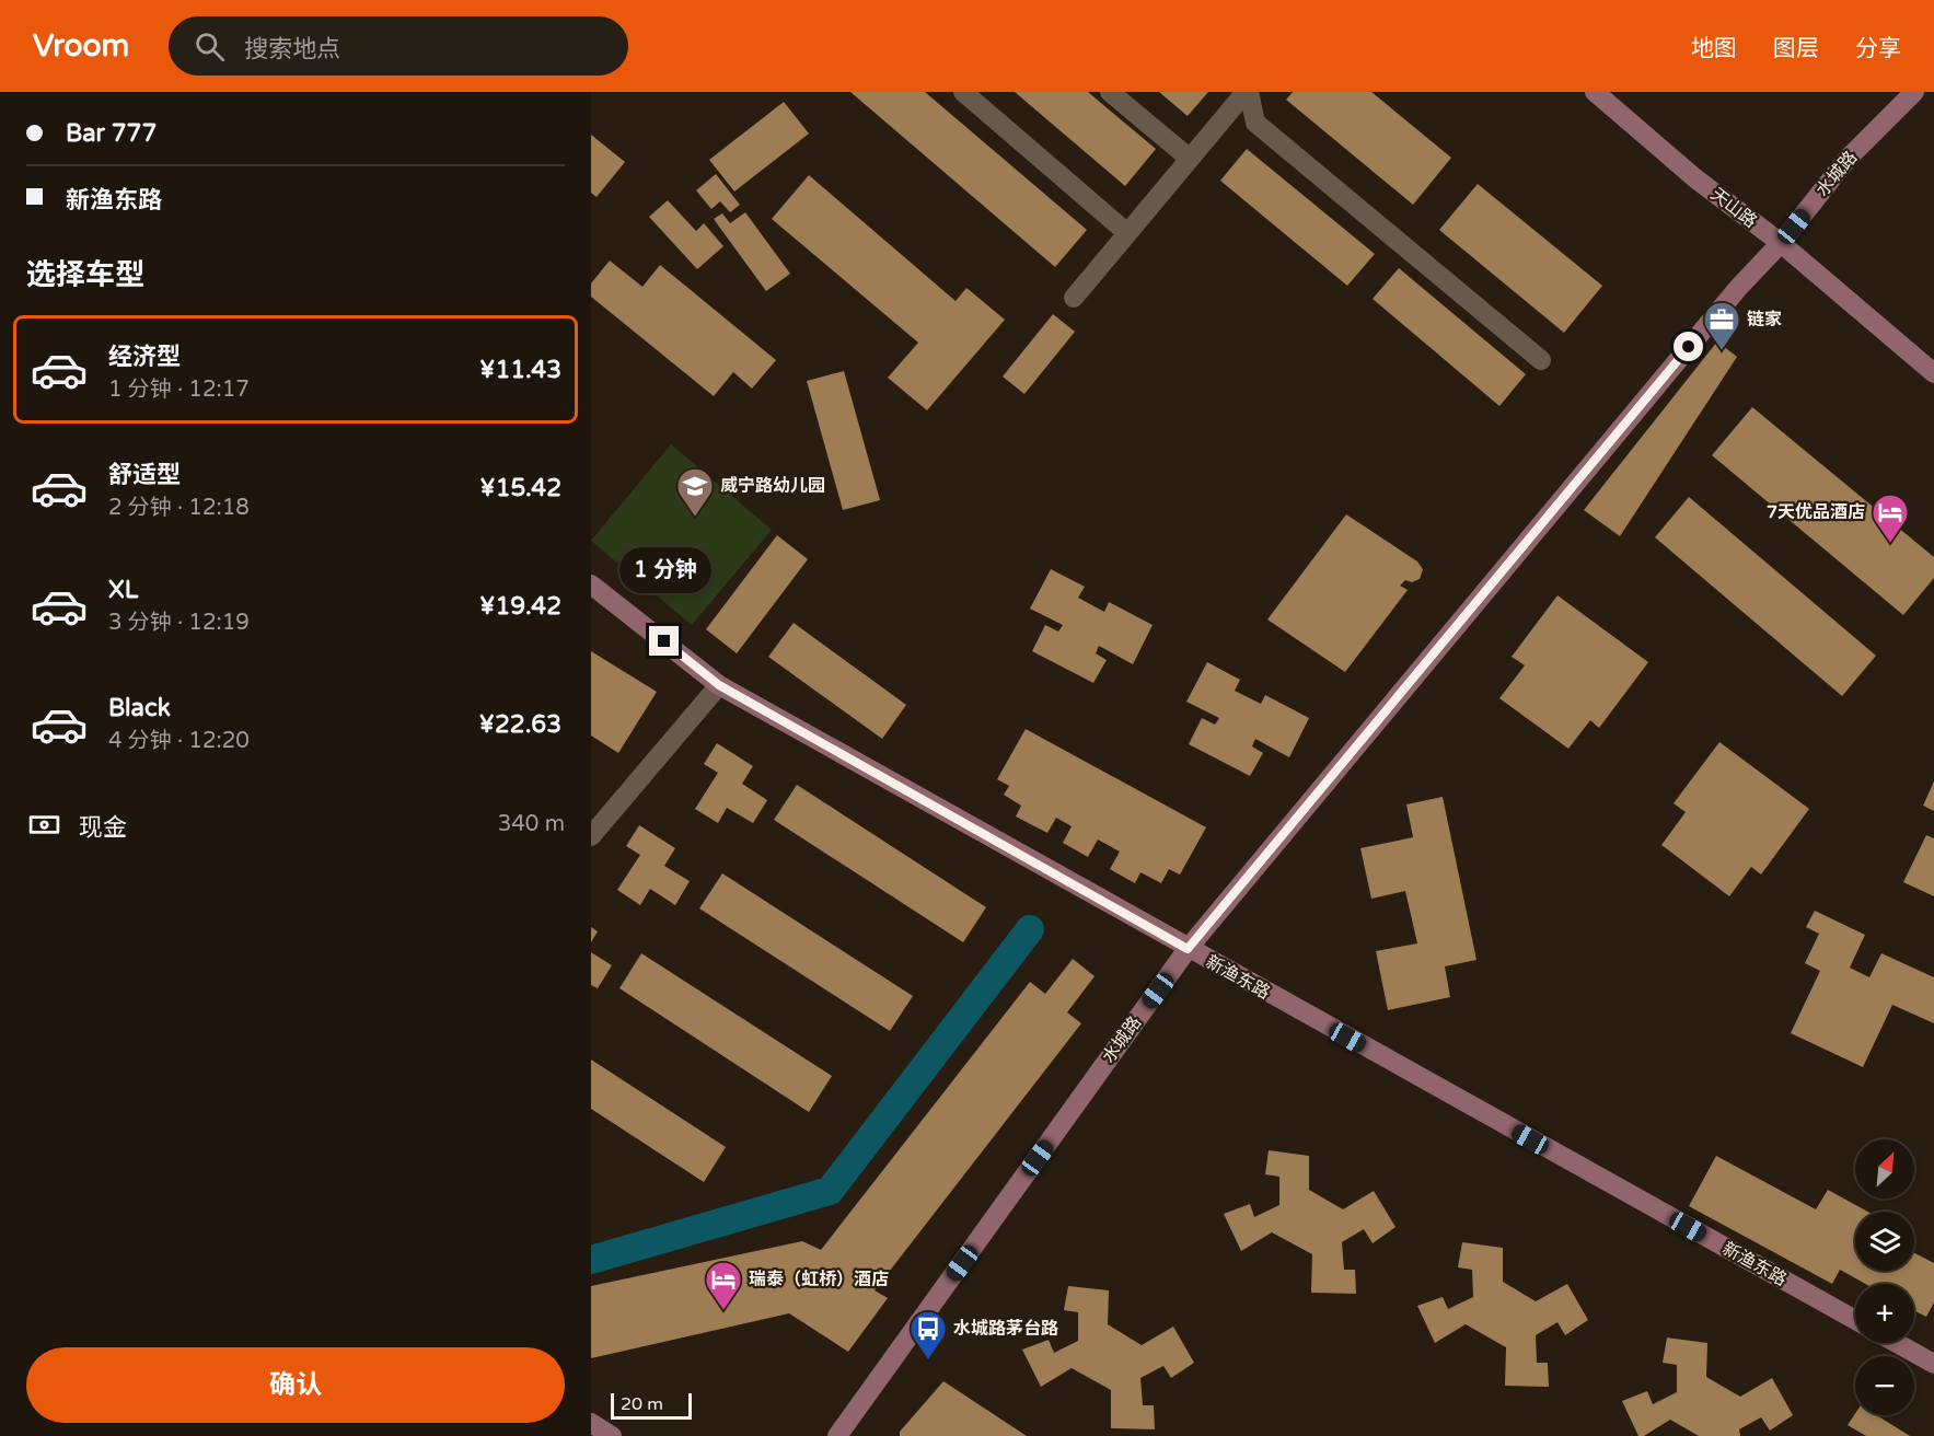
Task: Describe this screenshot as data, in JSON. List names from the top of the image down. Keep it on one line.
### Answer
{"streets":{"street":["水城路","天山路","新渔东路"]},"crossings":[["水城路","天山路"],["水城路","新渔东路"]],"places":{"office":["链家"],"school or university":["威宁路幼儿园"],"hotel":["7天优品酒店","瑞泰（虹桥）酒店"],"bus stop":["水城路茅台路"]},"scale_bar":"20 m","north":"top right","page":{"header":"Vroom","search":"搜索地点","nav":["地图","图层","分享"],"banner":["Bar 777","新渔东路"],"heading":"选择车型","list":[{"name":"经济型","note":"1 分钟 · 12:17","value":"¥11.43"},{"name":"舒适型","note":"2 分钟 · 12:18","value":"¥15.42"},{"name":"XL","note":"3 分钟 · 12:19","value":"¥19.42"},{"name":"Black","note":"4 分钟 · 12:20","value":"¥22.63"}],"bubble":"1 分钟","pay":["现金","340 m"],"map_buttons":["+","−"],"buttons":"确认","scale":"20 m"}}
